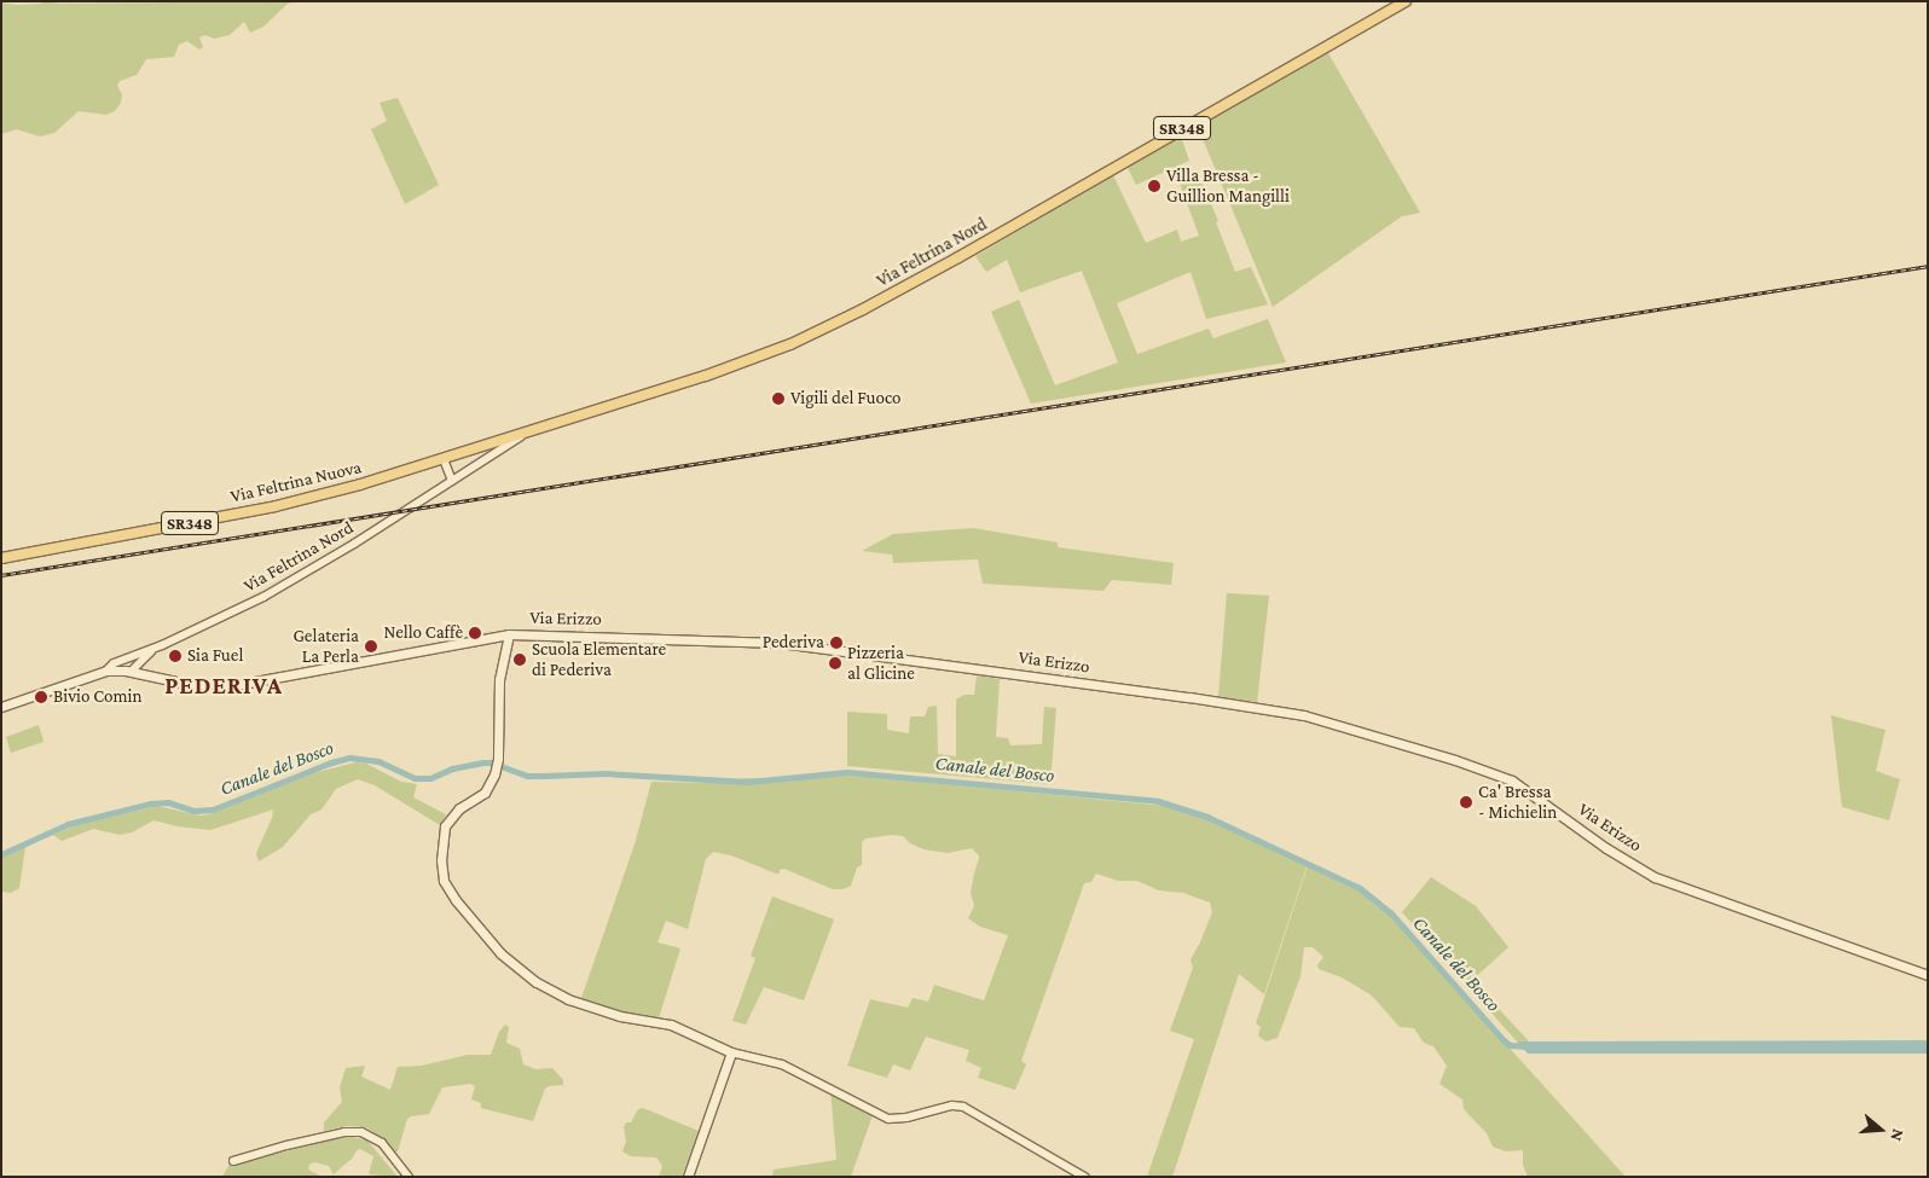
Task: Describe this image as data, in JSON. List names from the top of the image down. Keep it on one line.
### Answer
{"streets":{"main road":["SR348","Via Feltrina Nord","Via Feltrina Nuova","Via Erizzo"]},"crossings":[["Via Feltrina Nord","Via Feltrina Nuova"],["Via Feltrina Nord","Via Erizzo"]],"districts":["PEDERIVA"],"water":["Canale del Bosco"],"places":["Villa Bressa - Guillion Mangilli","Vigili del Fuoco","Nello Caffè","Pederiva","Gelateria La Perla","Sia Fuel","Scuola Elementare di Pederiva","Pizzeria al Glicine","Bivio Comin","Ca' Bressa - Michielin"],"north":"right"}
